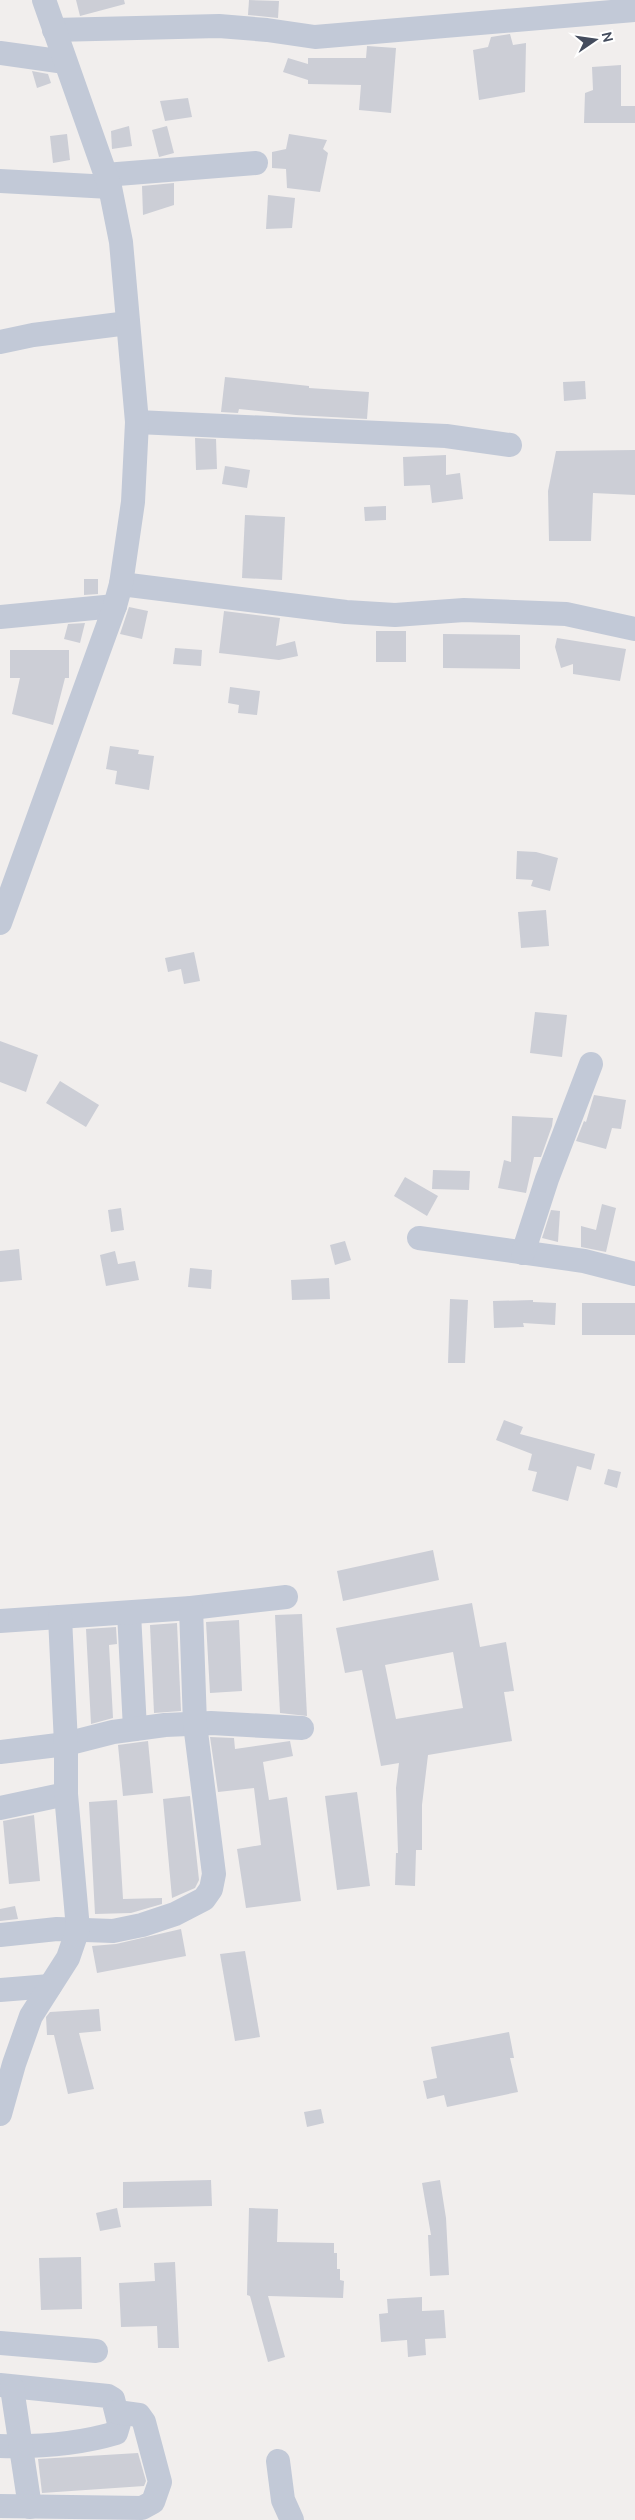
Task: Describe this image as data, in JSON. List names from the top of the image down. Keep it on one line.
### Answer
{"north":"right"}
